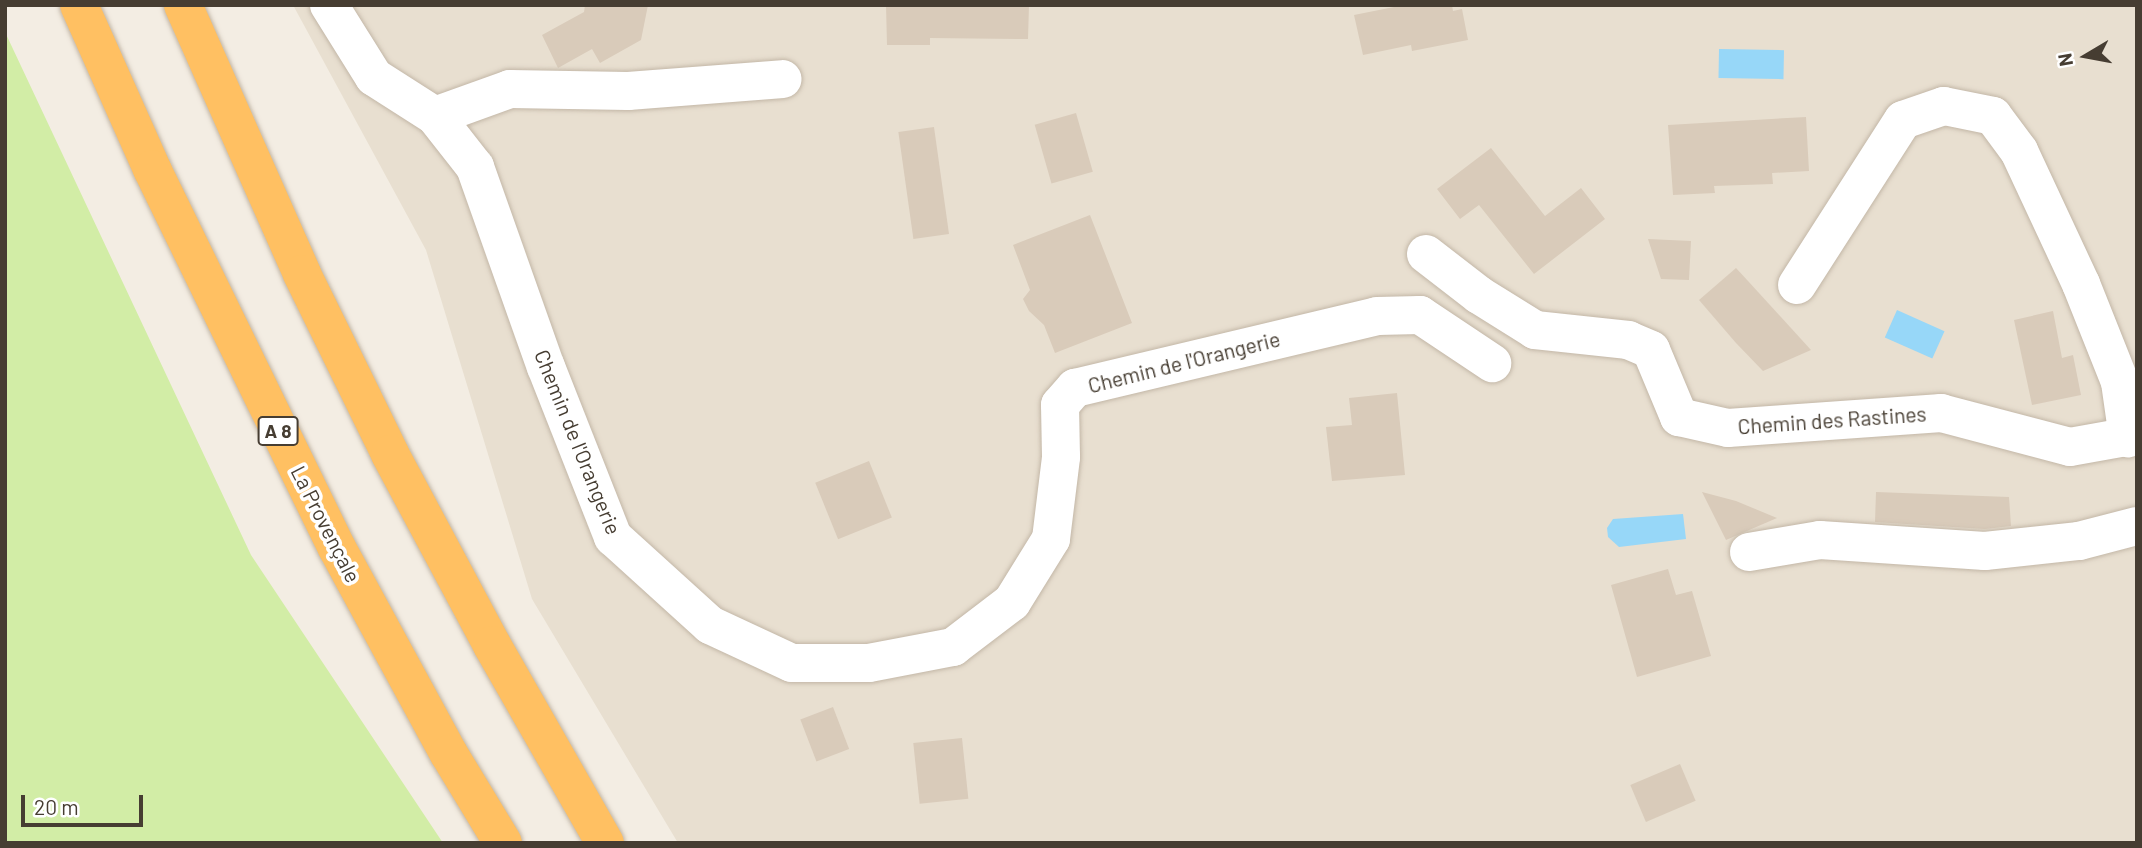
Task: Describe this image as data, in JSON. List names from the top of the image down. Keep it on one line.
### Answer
{"streets":{"highway":["A 8","La Provençale"],"street":["Chemin de l'Orangerie","Chemin des Rastines"]},"scale_bar":"20 m","north":"left"}
